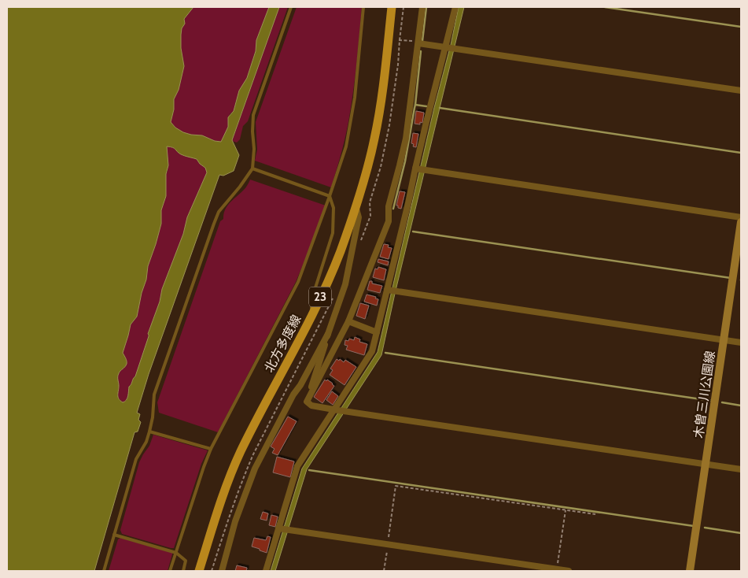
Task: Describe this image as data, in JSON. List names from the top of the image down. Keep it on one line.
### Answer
{"streets":{"main road":["23","北方多度線","木曽三川公園線"]}}
